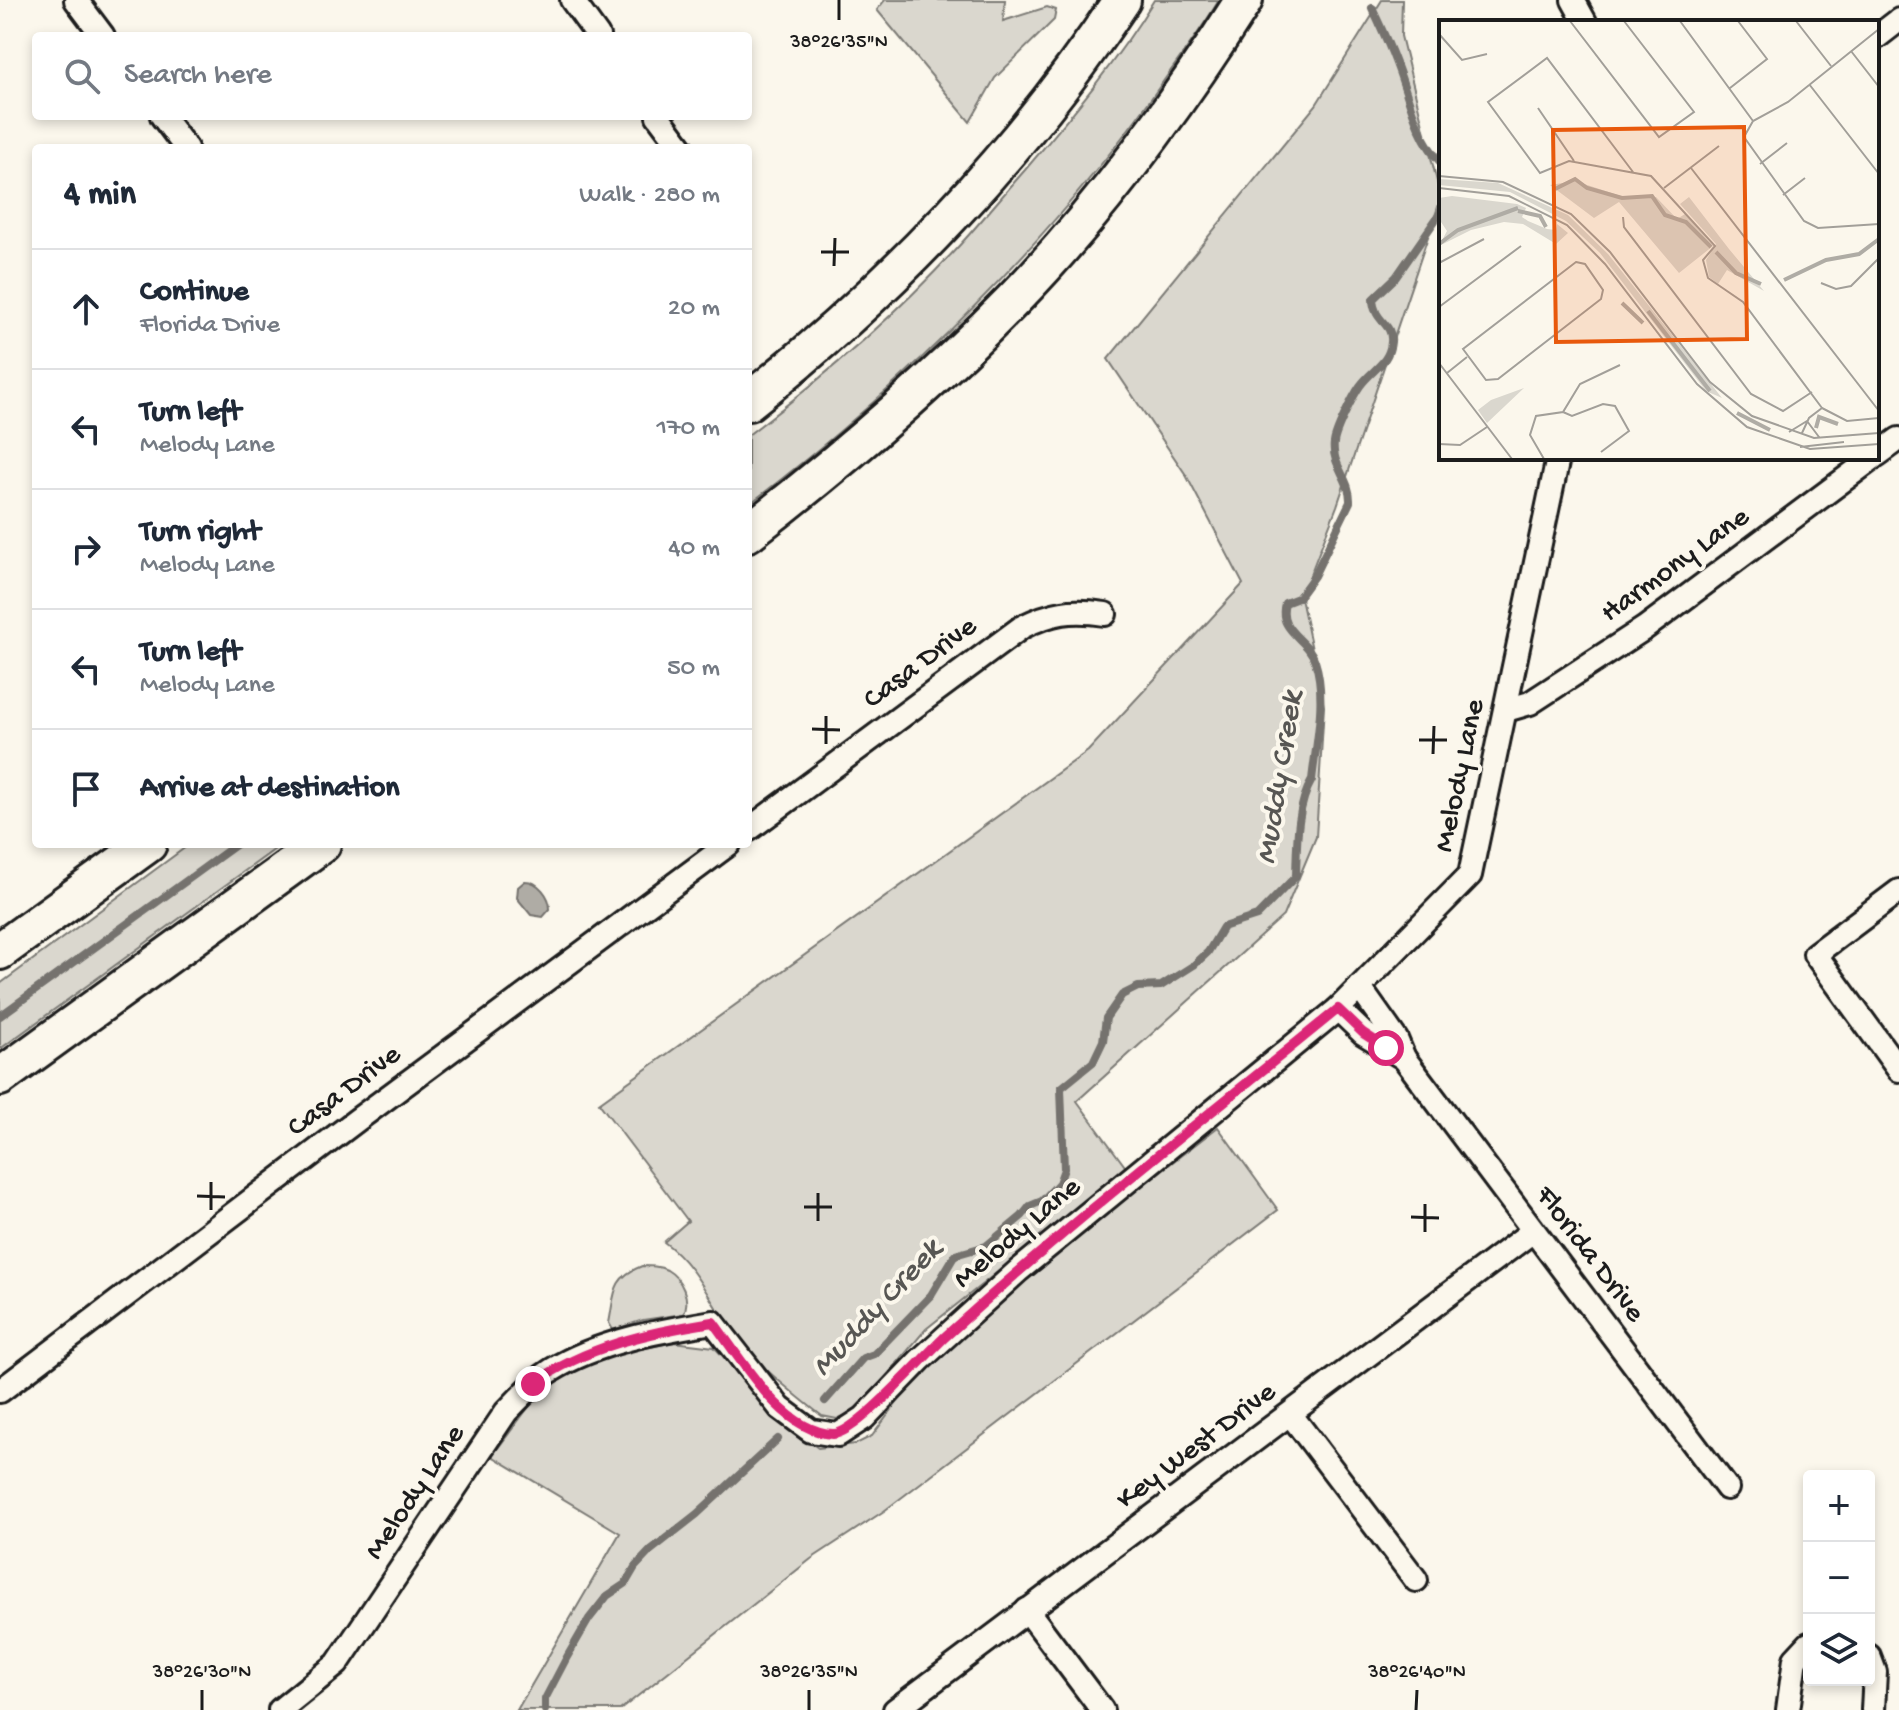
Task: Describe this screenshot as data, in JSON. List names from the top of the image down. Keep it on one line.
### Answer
{"streets":{"street":["Harmony Lane","Casa Drive","Melody Lane","Florida Drive","Key West Drive"]},"crossings":[["Harmony Lane","Melody Lane"],["Melody Lane","Florida Drive"],["Florida Drive","Key West Drive"]],"water":["Muddy Creek"],"page":{"search":"Search here","heading":["4 min","Walk · 280 m"],"list":[["Continue","Florida Drive","20 m"],["Turn left","Melody Lane","170 m"],["Turn right","Melody Lane","40 m"],["Turn left","Melody Lane","50 m"],"Arrive at destination"],"map_buttons":["+","−"]},"coordinates":["38°26'35\"N","38°26'30\"N","38°26'40\"N"]}
